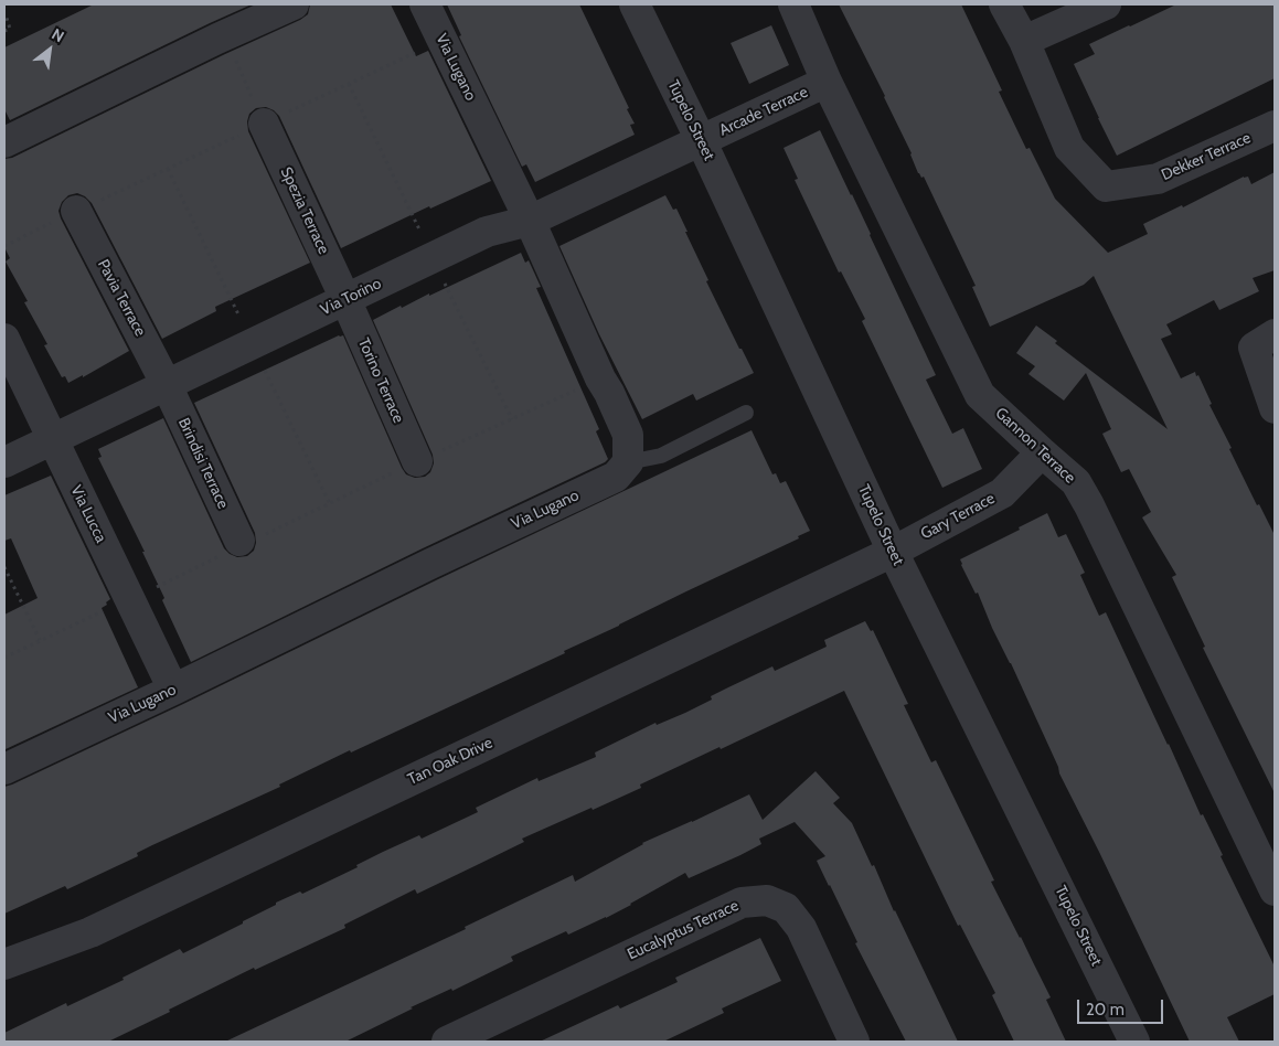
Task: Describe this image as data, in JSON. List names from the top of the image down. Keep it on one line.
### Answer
{"streets":{"street":["Via Lugano","Arcade Terrace","Tupelo Street","Dekker Terrace","Spezia Terrace","Via Torino","Pavia Terrace","Torino Terrace","Gannon Terrace","Brindisi Terrace","Via Lucca","Gary Terrace","Tan Oak Drive","Eucalyptus Terrace"]},"crossings":[["Via Lugano","Via Torino"],["Via Lugano","Via Lucca"],["Arcade Terrace","Tupelo Street"],["Arcade Terrace","Via Torino"],["Arcade Terrace","Gannon Terrace"],["Tupelo Street","Via Torino"],["Tupelo Street","Gary Terrace"],["Tupelo Street","Tan Oak Drive"],["Spezia Terrace","Via Torino"],["Spezia Terrace","Torino Terrace"],["Via Torino","Pavia Terrace"],["Via Torino","Torino Terrace"],["Via Torino","Brindisi Terrace"],["Via Torino","Via Lucca"],["Pavia Terrace","Brindisi Terrace"],["Gannon Terrace","Gary Terrace"],["Gary Terrace","Tan Oak Drive"]],"scale_bar":"20 m","north":"top right"}
